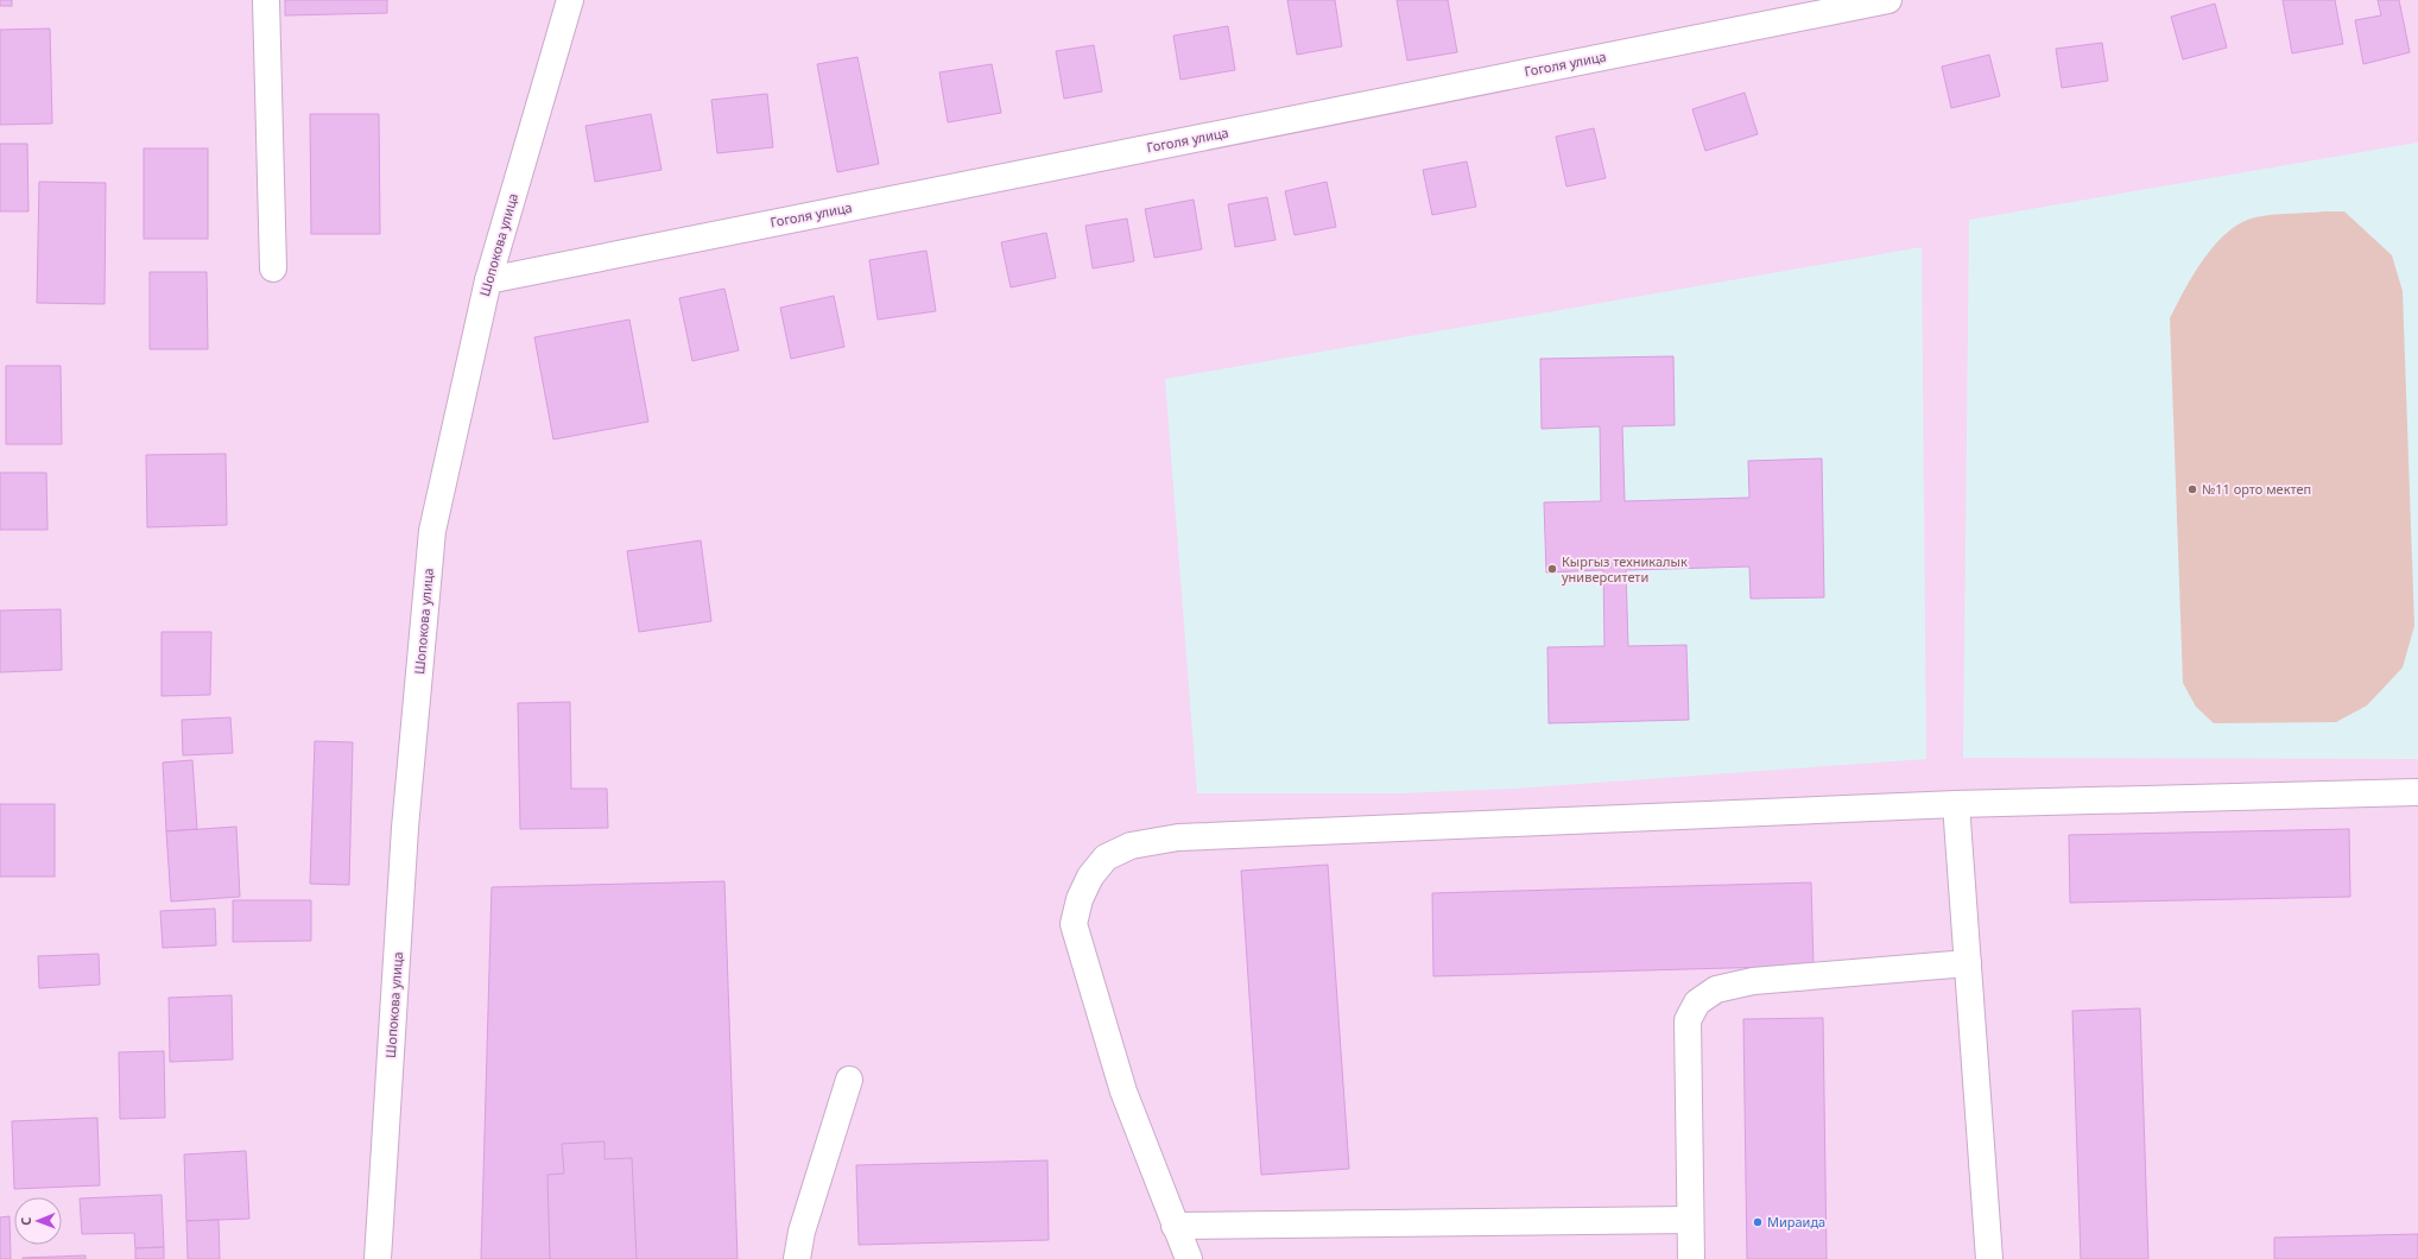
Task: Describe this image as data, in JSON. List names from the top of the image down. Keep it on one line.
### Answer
{"streets":{"street":["Гоголя улица","Шопокова улица"]},"crossings":[["Гоголя улица","Шопокова улица"]],"places":["№11 орто мектеп","Кыргыз техникалык университети","Мираида"],"north":"left"}
